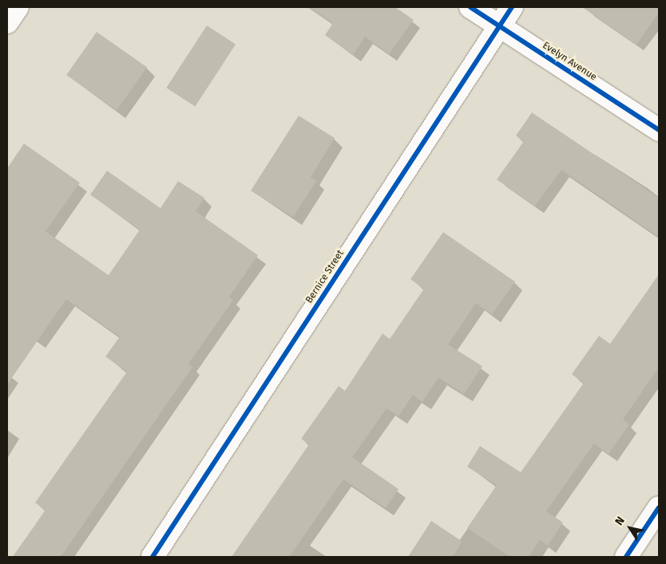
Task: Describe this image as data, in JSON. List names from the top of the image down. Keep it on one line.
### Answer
{"streets":{"street":["Evelyn Avenue","Bernice Street"]},"crossings":[["Evelyn Avenue","Bernice Street"]],"north":"top left"}
